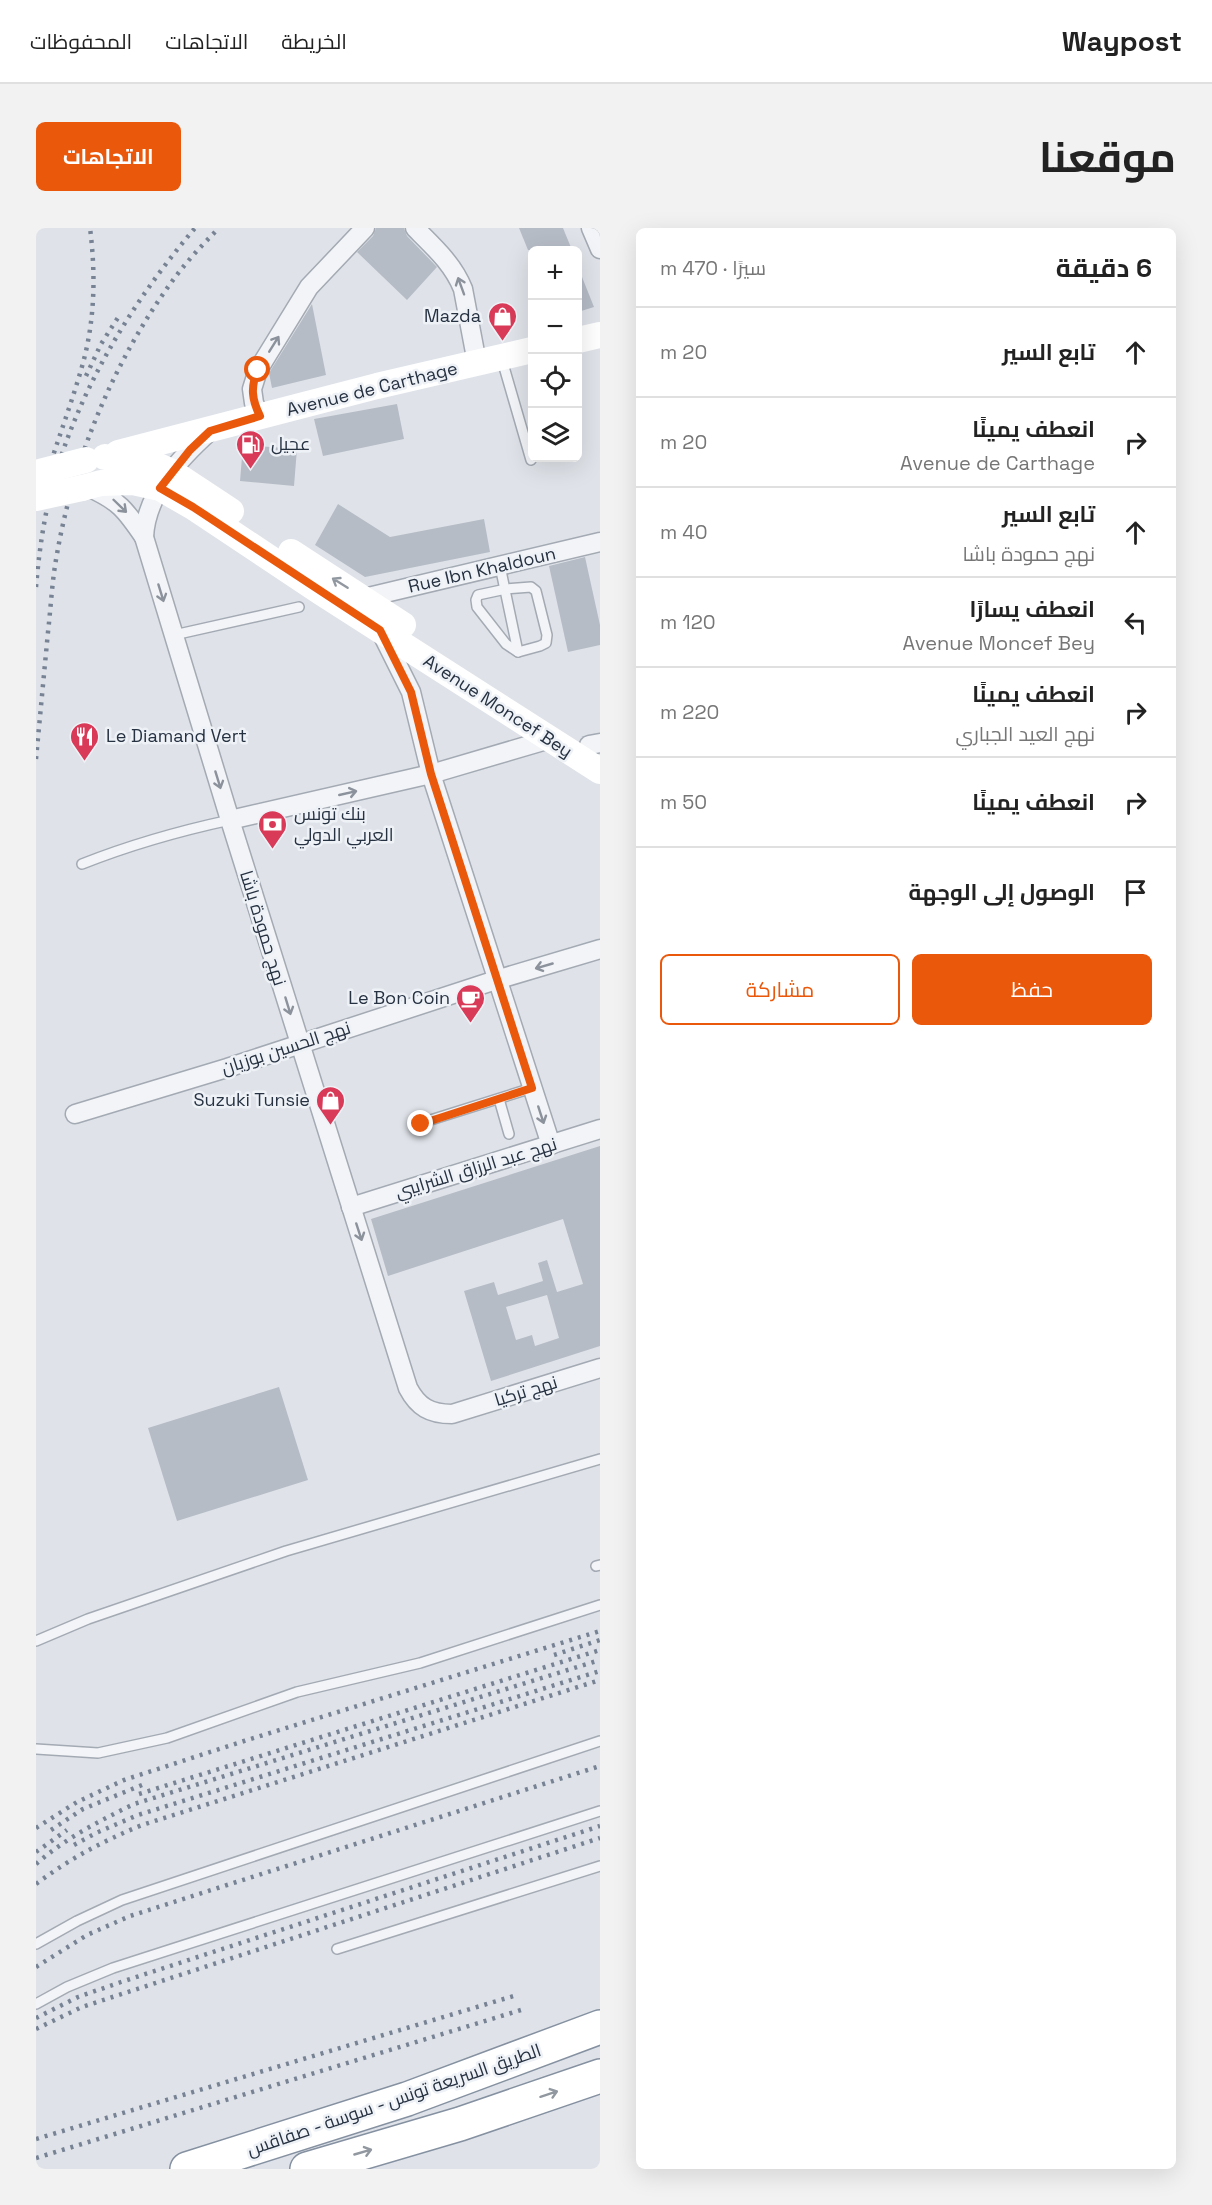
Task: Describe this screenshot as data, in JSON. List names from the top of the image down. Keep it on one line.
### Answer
{"streets":{"highway":["الطريق السريعة تونس - سوسة - صفاقس"],"main road":["Avenue de Carthage","Avenue Moncef Bey"],"street":["Rue Ibn Khaldoun","نهج حمودة باشا","نهج الحسين بوزيان","نهج عبد الرزاق الشرايبي","نهج تركيا"]},"crossings":[["Avenue de Carthage","Avenue Moncef Bey"],["Avenue de Carthage","نهج حمودة باشا"],["Rue Ibn Khaldoun","Avenue Moncef Bey"],["Avenue Moncef Bey","نهج حمودة باشا"],["نهج حمودة باشا","نهج الحسين بوزيان"],["نهج حمودة باشا","نهج عبد الرزاق الشرايبي"],["نهج حمودة باشا","نهج تركيا"]],"one_way":["نهج حمودة باشا"],"places":{"shop":["Mazda","Suzuki Tunsie"],"fuel station":["عجيل"],"restaurant":["Le Diamand Vert"],"bank":["بنك تونس العربي الدولي"],"cafe":["Le Bon Coin"]},"page":{"header":"Waypost","nav":["الخريطة","الاتجاهات","المحفوظات"],"title":"موقعنا","buttons":["الاتجاهات",["حفظ","مشاركة"]],"heading":["6 دقيقة","سيرًا · 470 m"],"map_buttons":["+","−"],"list":[["تابع السير","20 m"],["انعطف يمينًا","Avenue de Carthage","20 m"],["تابع السير","نهج حمودة باشا","40 m"],["انعطف يسارًا","Avenue Moncef Bey","120 m"],["انعطف يمينًا","نهج العيد الجباري","220 m"],["انعطف يمينًا","50 m"],"الوصول إلى الوجهة"]}}
